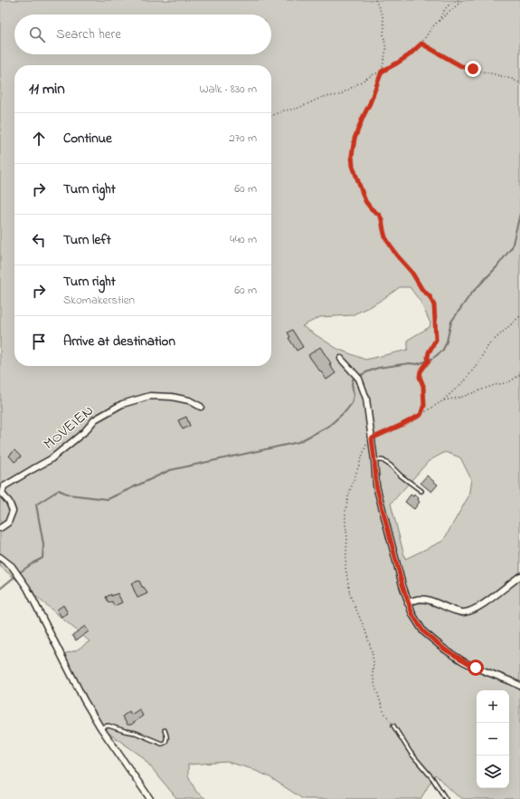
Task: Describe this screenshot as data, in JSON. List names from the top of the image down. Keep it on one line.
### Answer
{"streets":{"street":["MOVEIEN"]},"page":{"search":"Search here","heading":["11 min","Walk · 830 m"],"list":[["Continue","270 m"],["Turn right","60 m"],["Turn left","440 m"],["Turn right","Skomakerstien","60 m"],"Arrive at destination"],"map_buttons":["+","−"]}}
